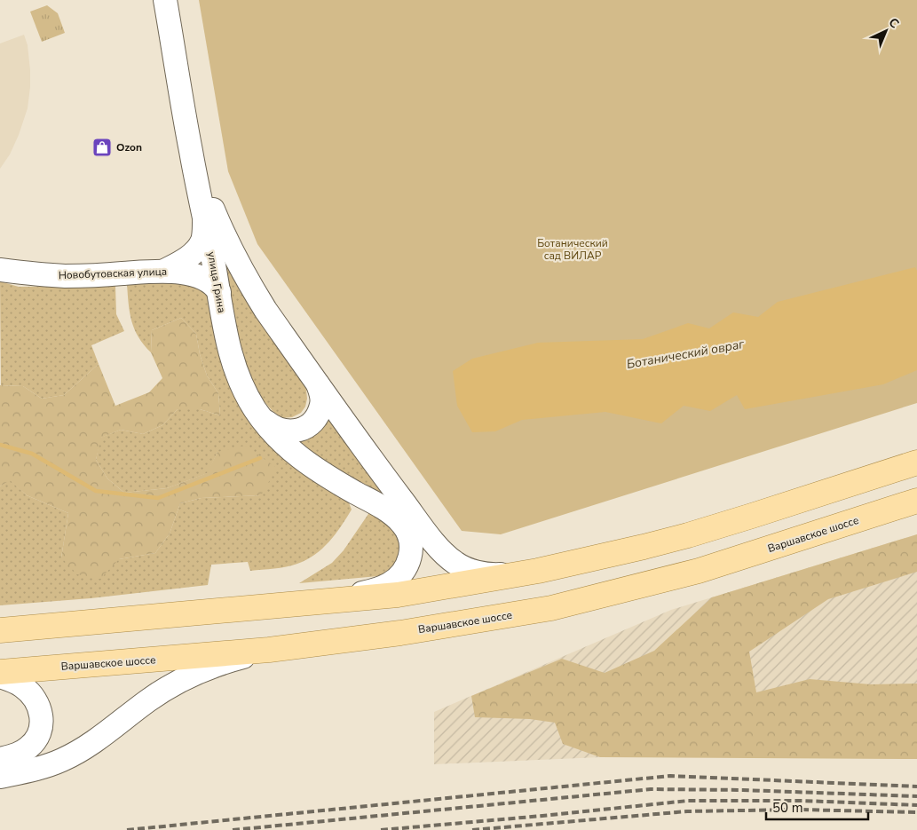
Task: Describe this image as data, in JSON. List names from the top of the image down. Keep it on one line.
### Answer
{"streets":{"main road":["Варшавское шоссе"],"street":["Новобутовская улица","улица Грина"]},"crossings":[["Новобутовская улица","улица Грина"]],"water":["Ботанический овраг"],"parks":["Ботанический сад ВИЛАР"],"places":{"shop":["Ozon"]},"scale_bar":"50 m","north":"top right"}
